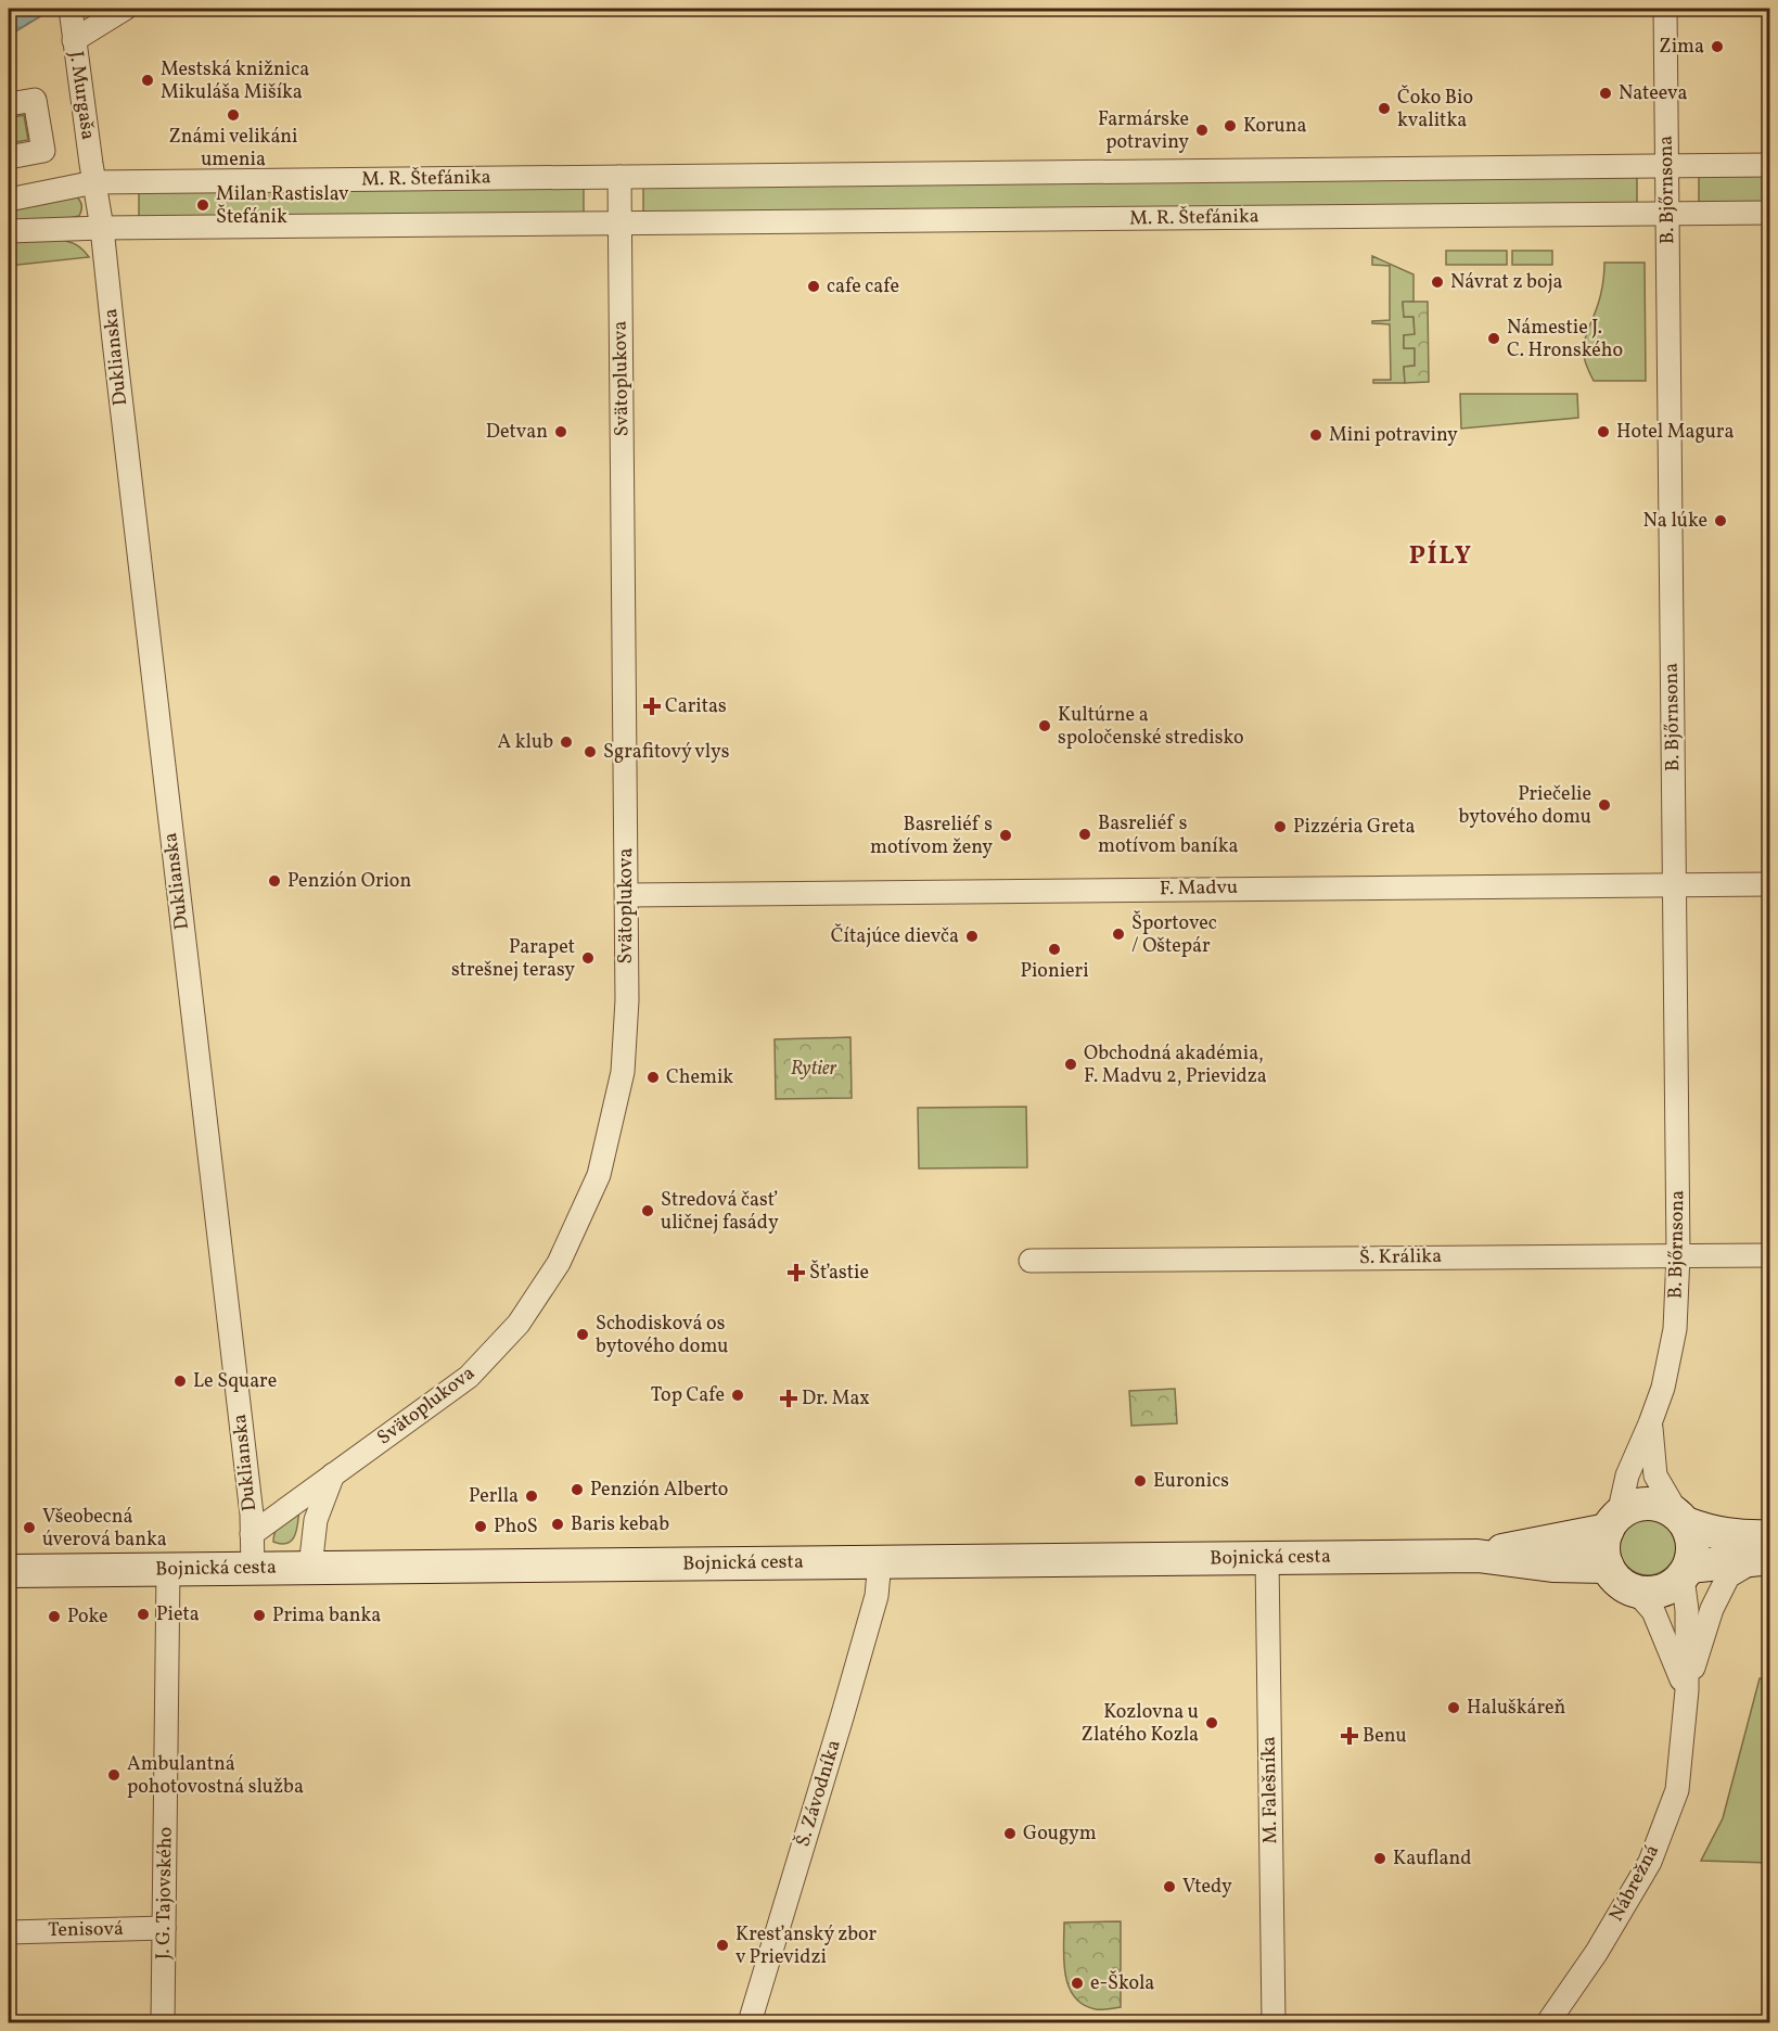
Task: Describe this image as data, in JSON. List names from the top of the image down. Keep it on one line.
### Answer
{"streets":{"street":["J. Murgaša","M. R. Štefánika","B. Bjőrnsona","Duklianska","Svätoplukova","F. Madvu","Š. Králika","Bojnická cesta","M. Falešníka","Š. Závodníka","Nábrežná","J. G. Tajovského","Tenisová"]},"crossings":[["J. Murgaša","M. R. Štefánika"],["M. R. Štefánika","B. Bjőrnsona"],["M. R. Štefánika","Duklianska"],["M. R. Štefánika","Svätoplukova"],["B. Bjőrnsona","F. Madvu"],["B. Bjőrnsona","Š. Králika"],["B. Bjőrnsona","Bojnická cesta"],["B. Bjőrnsona","Nábrežná"],["Duklianska","Svätoplukova"],["Svätoplukova","F. Madvu"],["Bojnická cesta","M. Falešníka"],["Bojnická cesta","Š. Závodníka"],["Bojnická cesta","Nábrežná"],["Bojnická cesta","J. G. Tajovského"],["J. G. Tajovského","Tenisová"]],"districts":["PÍLY"],"parks":["Rytier"],"places":{"other":["Zima","Mestská knižnica Mikuláša Mišíka","Nateeva","Čoko Bio kvalitka","Známi velikáni umenia","Koruna","Farmárske potraviny","Milan Rastislav Štefánik","Návrat z boja","cafe cafe","Námestie J. C. Hronského","Detvan","Hotel Magura","Mini potraviny","Na lúke","Kultúrne a spoločenské stredisko","A klub","Sgrafitový vlys","Priečelie bytového domu","Pizzéria Greta","Basreliéf s motívom baníka","Basreliéf s motívom ženy","Penzión Orion","Športovec / Oštepár","Čítajúce dievča","Pionieri","Parapet strešnej terasy","Obchodná akadémia, F. Madvu 2, Prievidza","Chemik","Stredová časť uličnej fasády","Schodisková os bytového domu","Le Square","Top Cafe","Euronics","Penzión Alberto","Perlla","Baris kebab","PhoS","Všeobecná úverová banka","Pieta","Prima banka","Poke","Haluškáreň","Kozlovna u Zlatého Kozla","Ambulantná pohotovostná služba","Gougym","Kaufland","Vtedy","Kresťanský zbor v Prievidzi","e-Škola"],"health":["Caritas","Šťastie","Dr. Max","Benu"]}}
